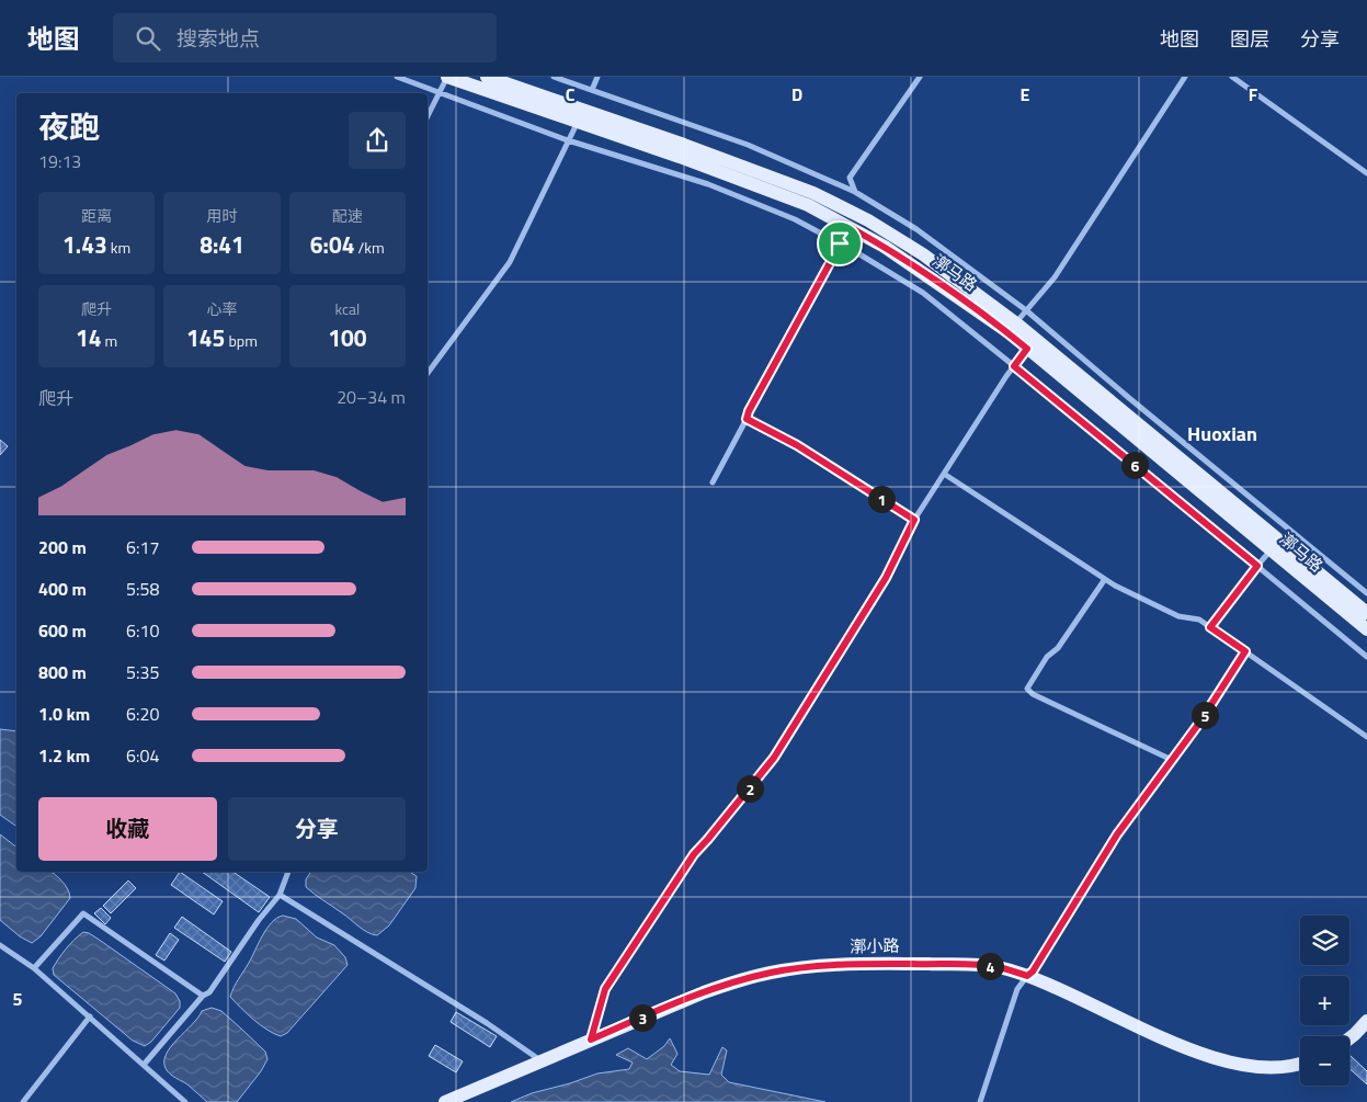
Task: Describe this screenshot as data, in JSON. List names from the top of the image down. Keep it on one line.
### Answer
{"streets":{"main road":["漷马路","漷小路"]},"districts":["Huoxian"],"page":{"header":"地图","search":"搜索地点","nav":["地图","图层","分享"],"heading":["夜跑","19:13"],"stats":[["距离","1.43 km"],["用时","8:41"],["配速","6:04 /km"],["爬升","14 m"],["心率","145 bpm"],["kcal","100"]],"chart":["爬升","20–34 m"],"pins":["6","1","5","2","4","3"],"list":[{"name":"200 m","note":"6:17"},{"name":"400 m","note":"5:58"},{"name":"600 m","note":"6:10"},{"name":"800 m","note":"5:35"},{"name":"1.0 km","note":"6:20"},{"name":"1.2 km","note":"6:04"}],"buttons":["收藏","分享"],"map_buttons":["+","−"]},"grid":{"columns":["C","D","E","F"],"rows":["5"]}}
